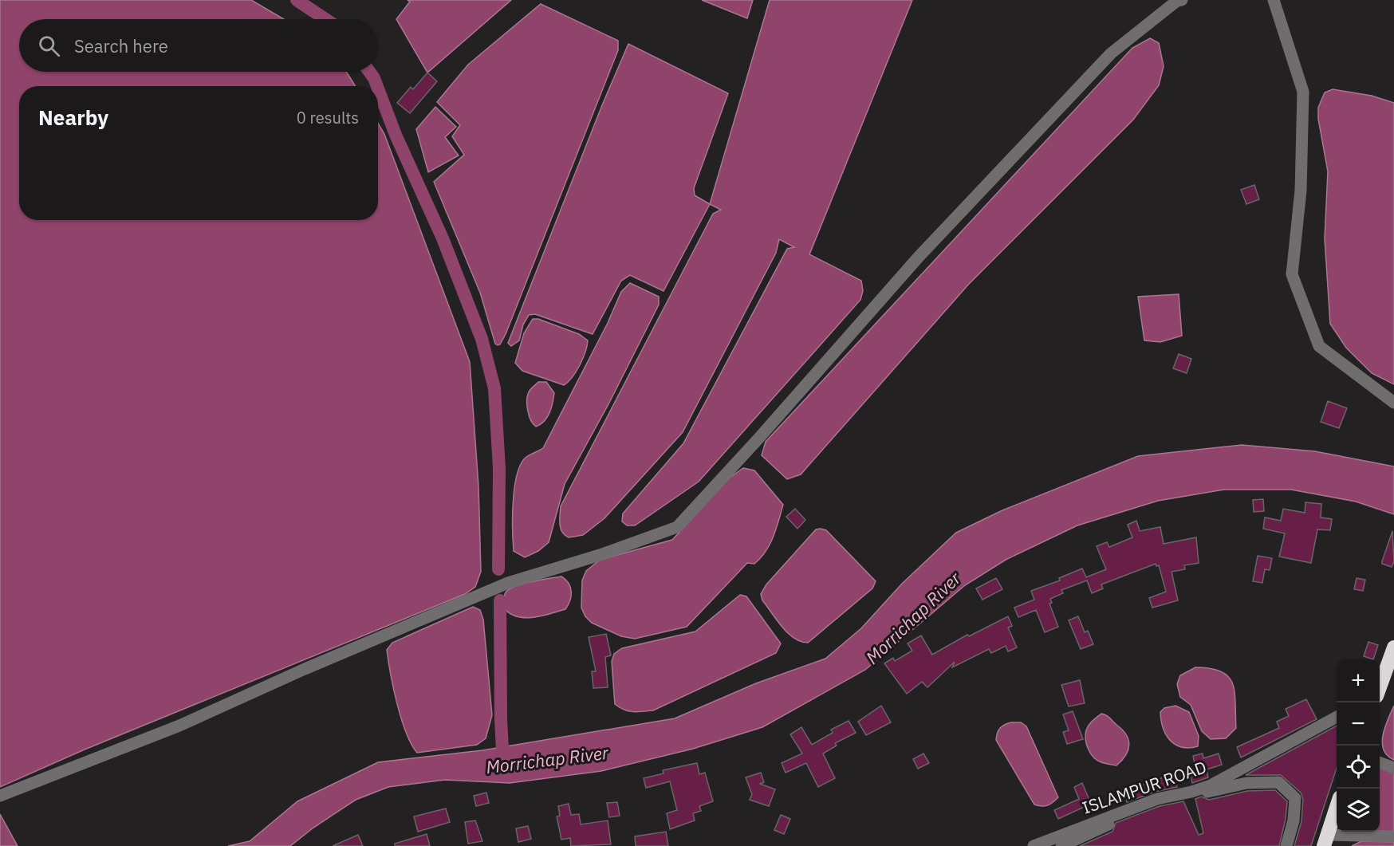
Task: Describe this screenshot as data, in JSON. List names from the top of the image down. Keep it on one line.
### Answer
{"streets":{"street":["ISLAMPUR ROAD"]},"water":["Morrichap River"],"page":{"search":"Search here","heading":["Nearby","0 results"],"map_buttons":["+","−"]}}
